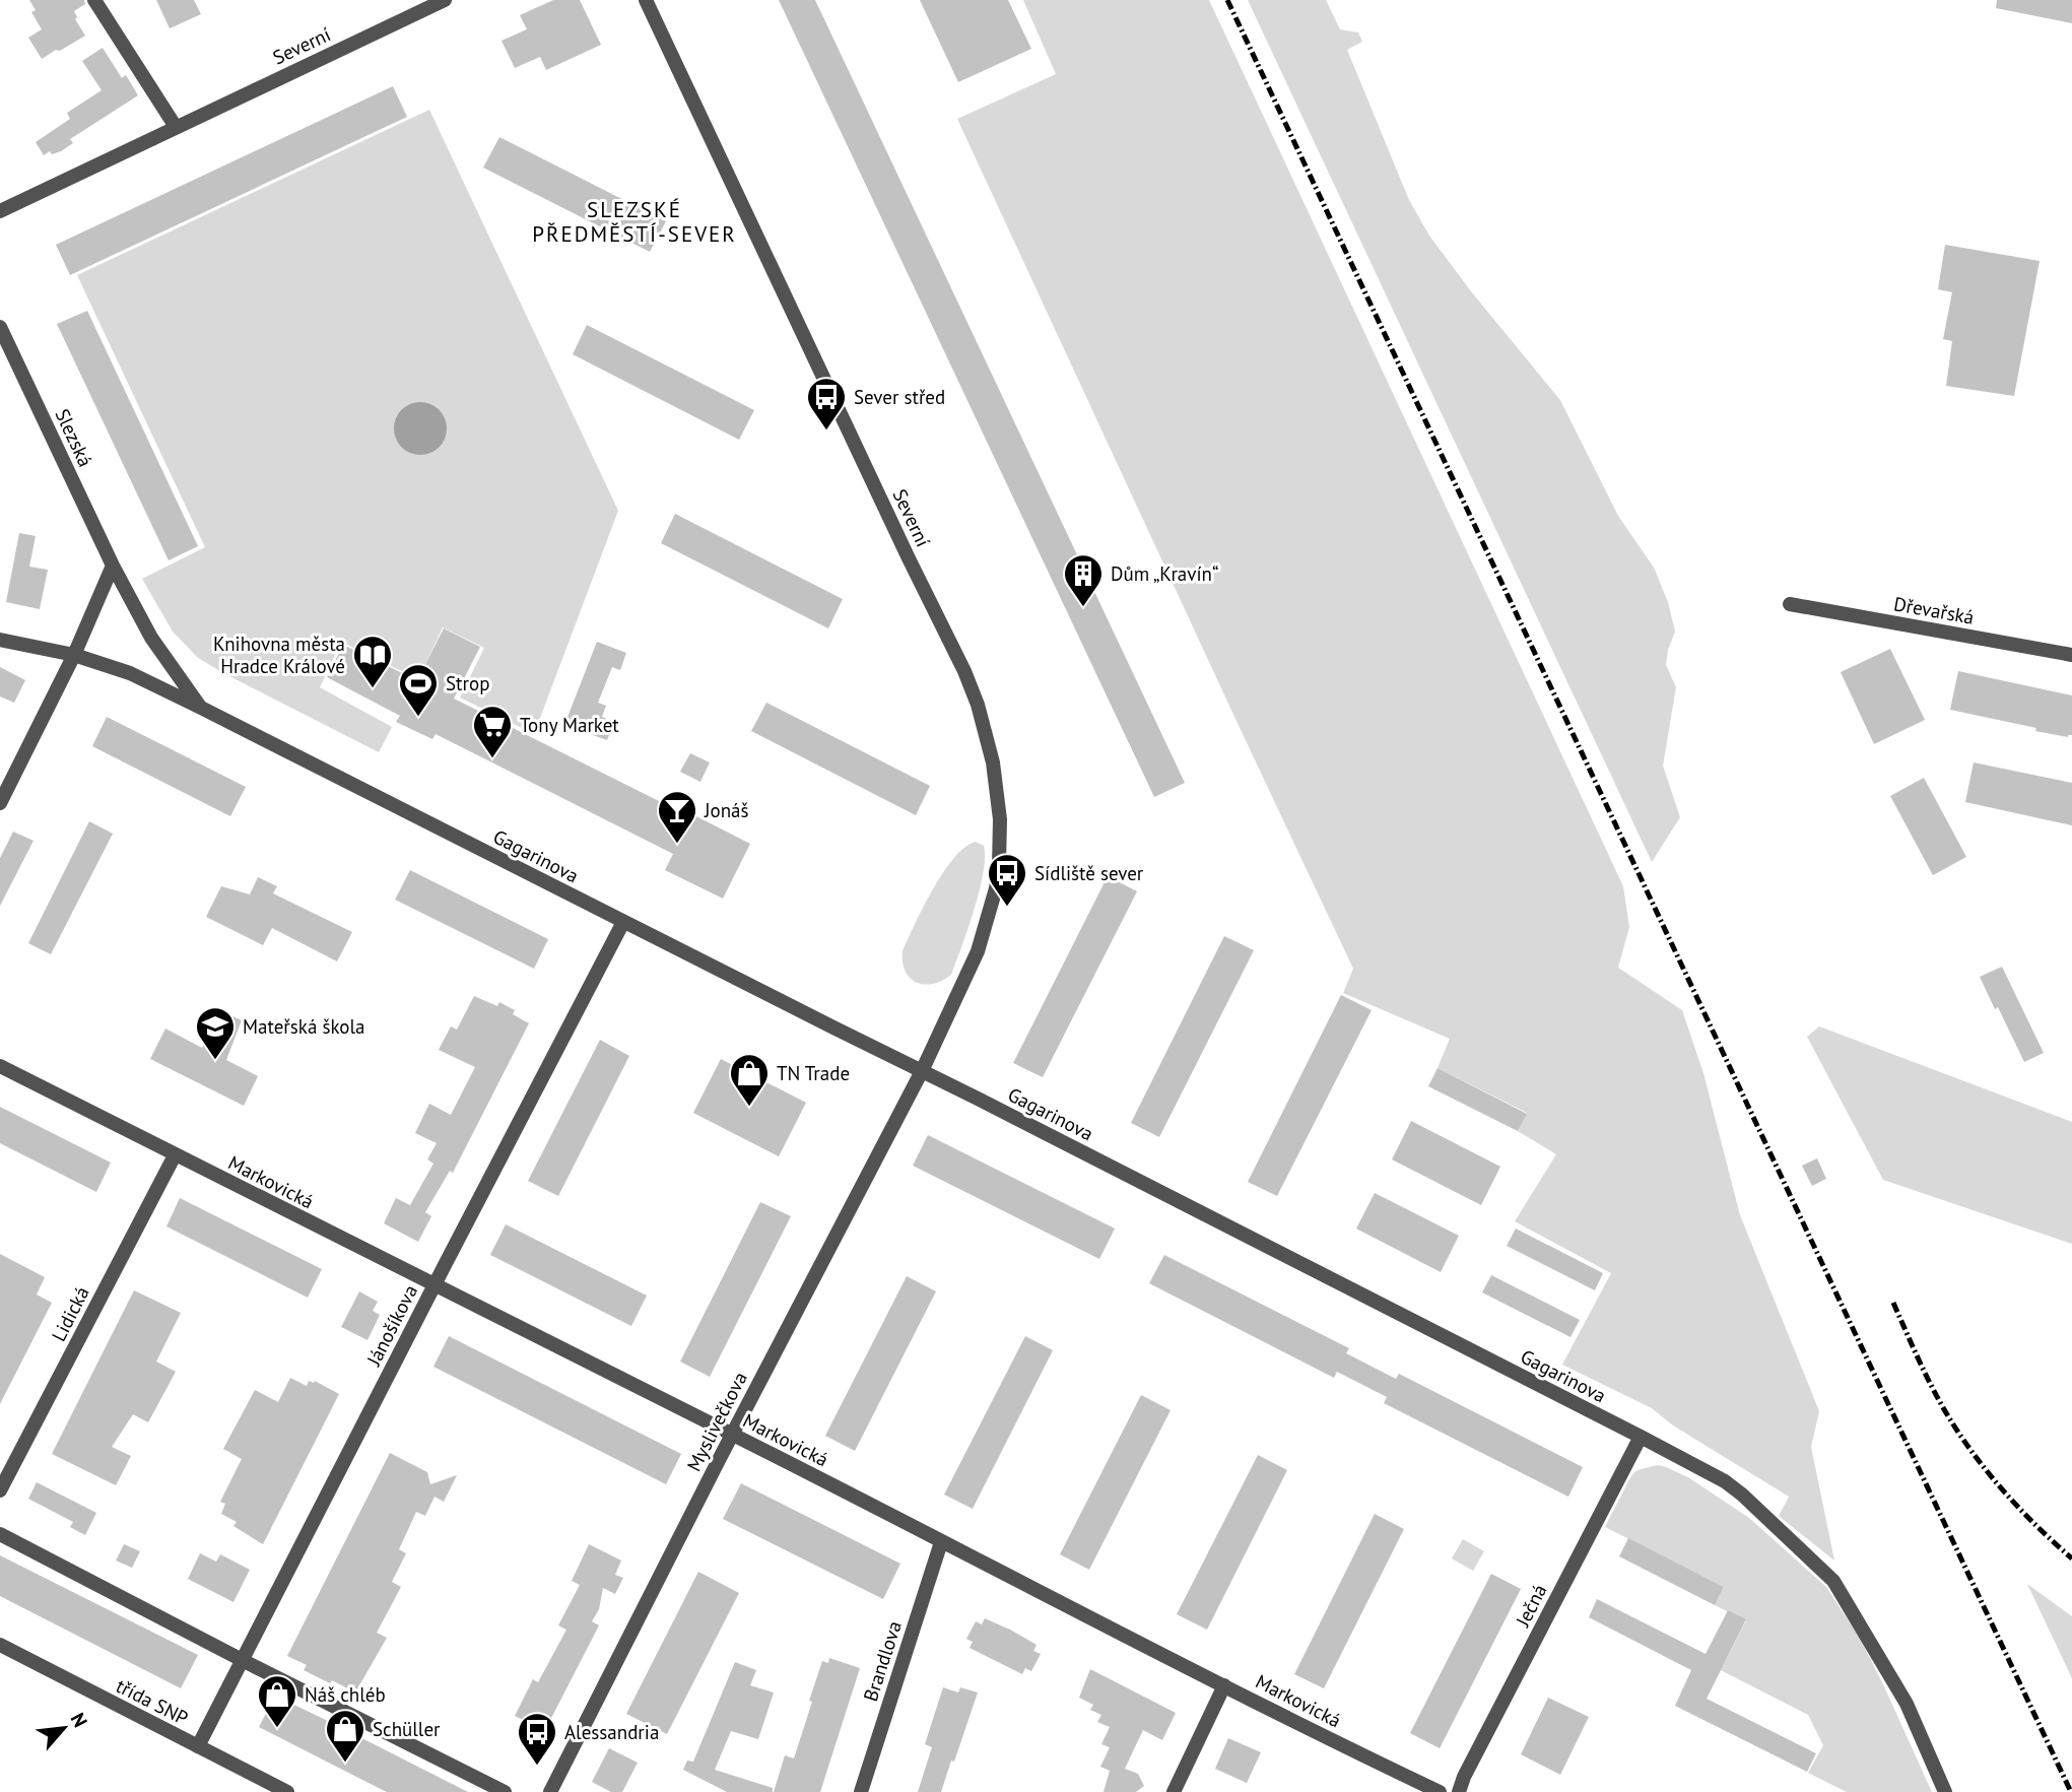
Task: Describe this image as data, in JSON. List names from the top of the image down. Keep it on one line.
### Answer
{"streets":{"street":["Severní","Slezská","Dřevařská","Gagarinova","Markovická","Lidická","Jánošíkova","Myslivečkova","Ječná","Brandlova","třída SNP"]},"crossings":[["Severní","Gagarinova"],["Severní","Myslivečkova"],["Slezská","Gagarinova"],["Gagarinova","Jánošíkova"],["Gagarinova","Myslivečkova"],["Gagarinova","Ječná"],["Markovická","Lidická"],["Markovická","Jánošíkova"],["Markovická","Myslivečkova"],["Markovická","Brandlova"],["Jánošíkova","třída SNP"]],"districts":["SLEZSKÉ PŘEDMĚSTÍ-SEVER"],"places":{"bus stop":["Sever střed","Sídliště sever","Alessandria"],"building":["Dům „Kravín“"],"library":["Knihovna města Hradce Králové"],"sports":["Strop"],"supermarket":["Tony Market"],"bar":["Jonáš"],"school or university":["Mateřská škola"],"shop":["TN Trade","Náš chléb","Schüller"]},"north":"top right"}
